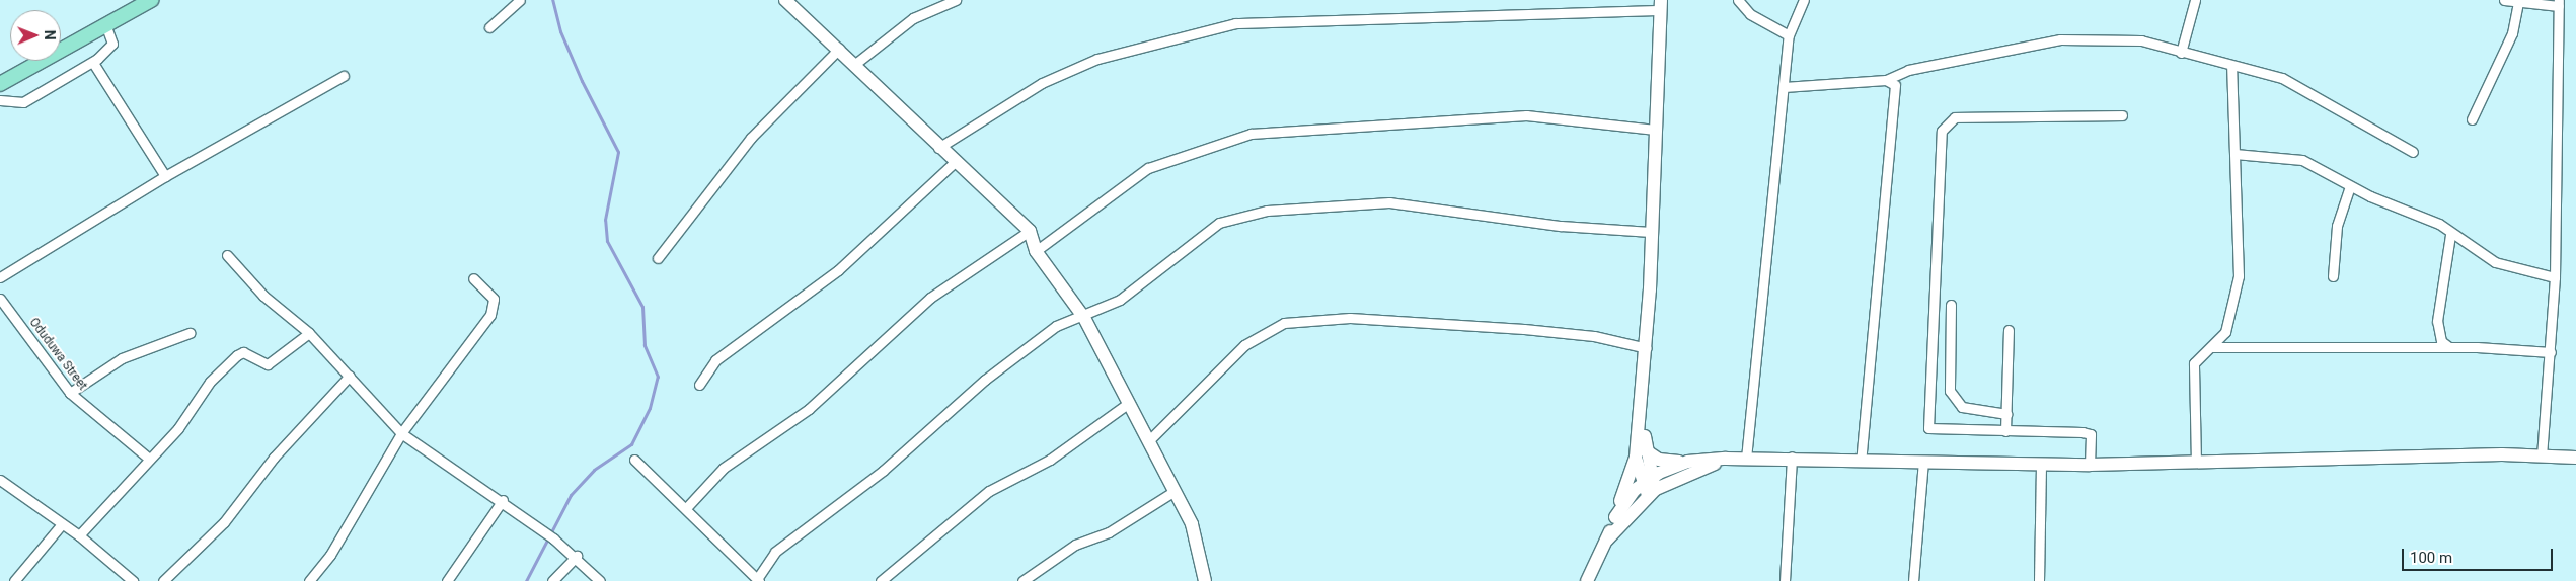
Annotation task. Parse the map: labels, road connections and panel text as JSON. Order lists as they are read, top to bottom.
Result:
{
  "streets": {
    "street": ["Oduduwa Street"]
  },
  "scale_bar": "100 m",
  "north": "right"
}
